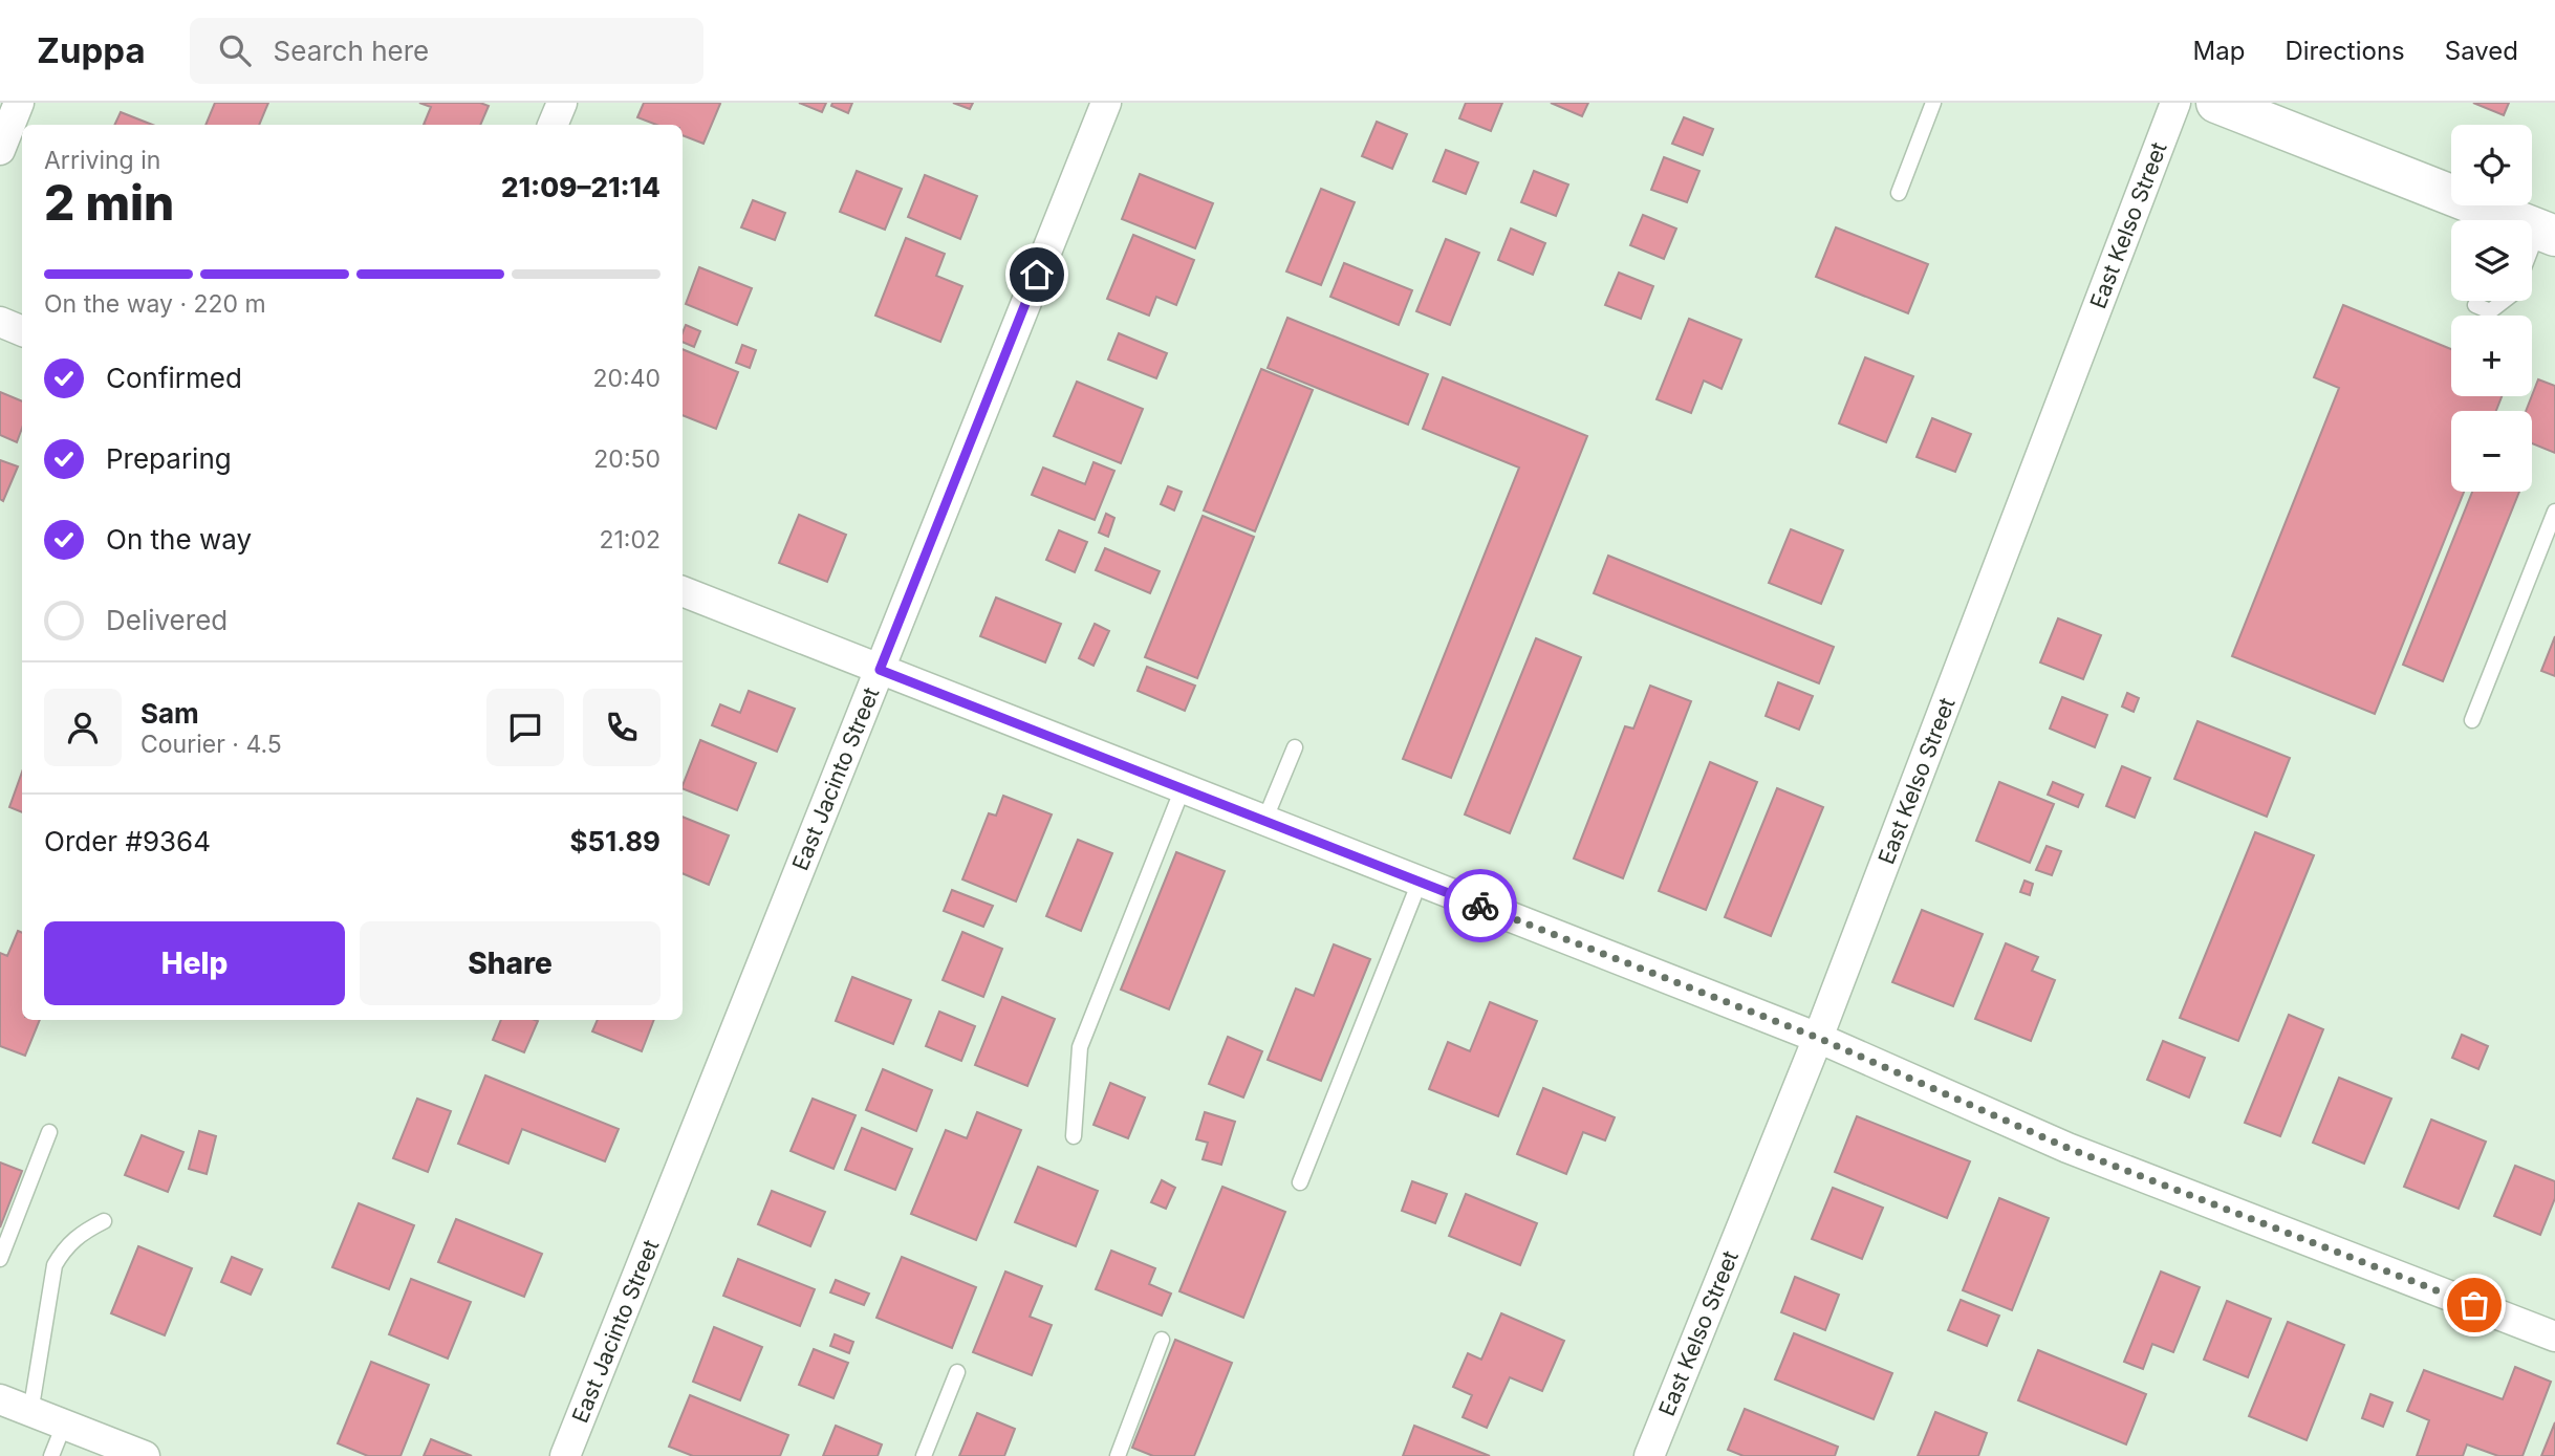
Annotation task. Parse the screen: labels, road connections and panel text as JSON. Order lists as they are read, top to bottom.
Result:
{
  "streets": {
    "street": ["East Kelso Street", "East Jacinto Street"]
  },
  "page": {
    "header": "Zuppa",
    "search": "Search here",
    "nav": ["Map", "Directions", "Saved"],
    "map_buttons": ["+", "−"],
    "heading": ["2 min", "Arriving in", "21:09–21:14"],
    "panel": [
      "Sam",
      "Courier · 4.5",
      "Order #9364",
      "$51.89"
    ],
    "bar": "On the way · 220 m",
    "list": [
      ["Confirmed", "20:40"],
      ["Preparing", "20:50"],
      ["On the way", "21:02"],
      "Delivered"
    ],
    "buttons": ["Help", "Share"]
  }
}
